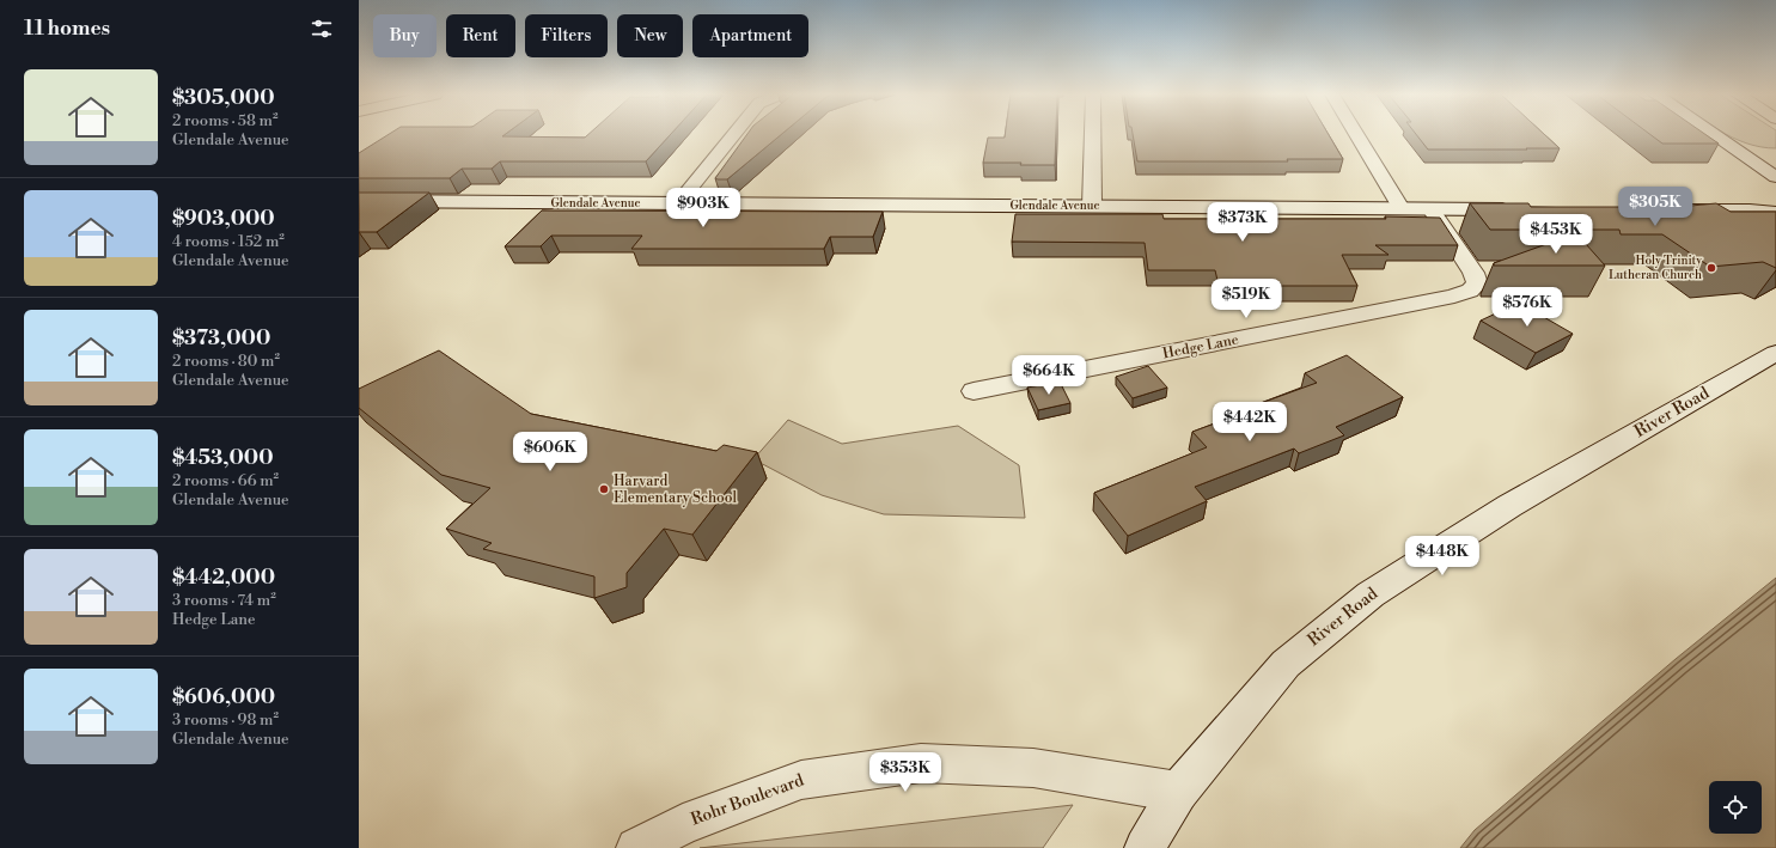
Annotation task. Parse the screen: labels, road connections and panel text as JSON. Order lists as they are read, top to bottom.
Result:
{
  "streets": {
    "street": [
      "Glendale Avenue",
      "Hedge Lane",
      "River Road",
      "Rohr Boulevard"
    ]
  },
  "crossings": [
    ["Glendale Avenue", "Hedge Lane"],
    ["River Road", "Rohr Boulevard"]
  ],
  "places": ["Holy Trinity Lutheran Church", "Harvard Elementary School"],
  "page": {
    "heading": "11 homes",
    "chip": [
      "Buy",
      "Rent",
      "Filters",
      "New",
      "Apartment"
    ],
    "list": [
      {
        "name": "$305,000",
        "note": "2 rooms · 58 m² · Glendale Avenue"
      },
      {
        "name": "$903,000",
        "note": "4 rooms · 152 m² · Glendale Avenue"
      },
      {
        "name": "$373,000",
        "note": "2 rooms · 80 m² · Glendale Avenue"
      },
      {
        "name": "$453,000",
        "note": "2 rooms · 66 m² · Glendale Avenue"
      },
      {
        "name": "$442,000",
        "note": "3 rooms · 74 m² · Hedge Lane"
      },
      {
        "name": "$606,000",
        "note": "3 rooms · 98 m² · Glendale Avenue"
      }
    ],
    "price": [
      "$305K",
      "$903K",
      "$373K",
      "$453K",
      "$519K",
      "$576K",
      "$664K",
      "$442K",
      "$606K",
      "$448K",
      "$353K"
    ]
  }
}
